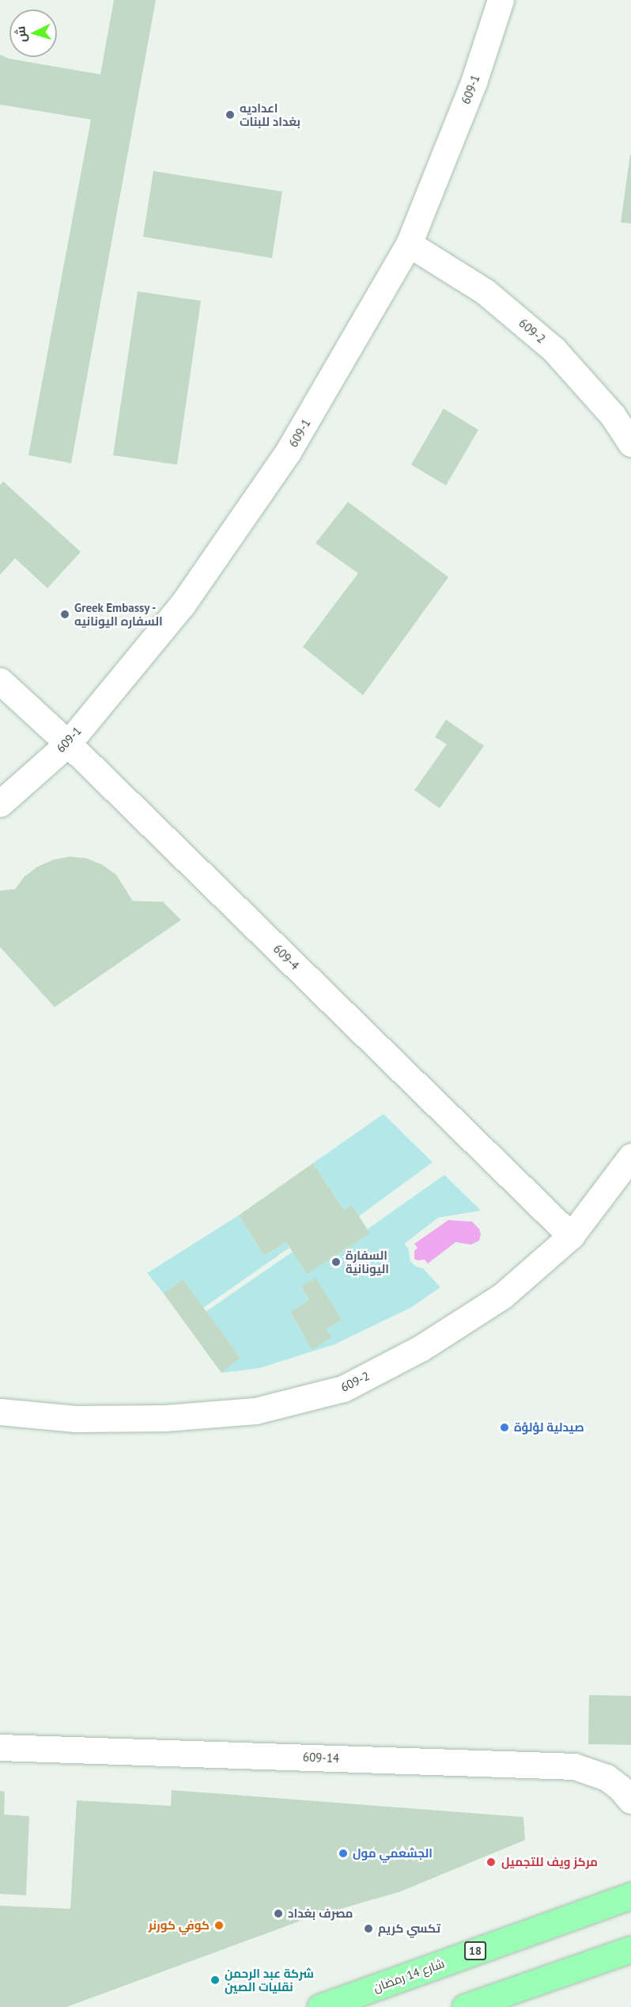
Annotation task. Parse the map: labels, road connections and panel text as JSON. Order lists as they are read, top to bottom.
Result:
{
  "streets": {
    "main road": ["18", "شارع 14 رمضان"],
    "street": [
      "609-1",
      "609-2",
      "609-4",
      "609-14"
    ]
  },
  "crossings": [
    ["609-1", "609-2"],
    ["609-1", "609-4"],
    ["609-2", "609-4"]
  ],
  "places": [
    "اعداديه بغداد للبنات",
    "Greek Embassy - السفاره اليونانيه",
    "السفارة اليونانية",
    "صيدلية لؤلؤة",
    "الجشعمي مول",
    "مركز ويف للتجميل",
    "مصرف بغداد",
    "كوفي كورنر",
    "تكسي كريم",
    "شركة عبد الرحمن نقليات الصين"
  ],
  "north": "left"
}
